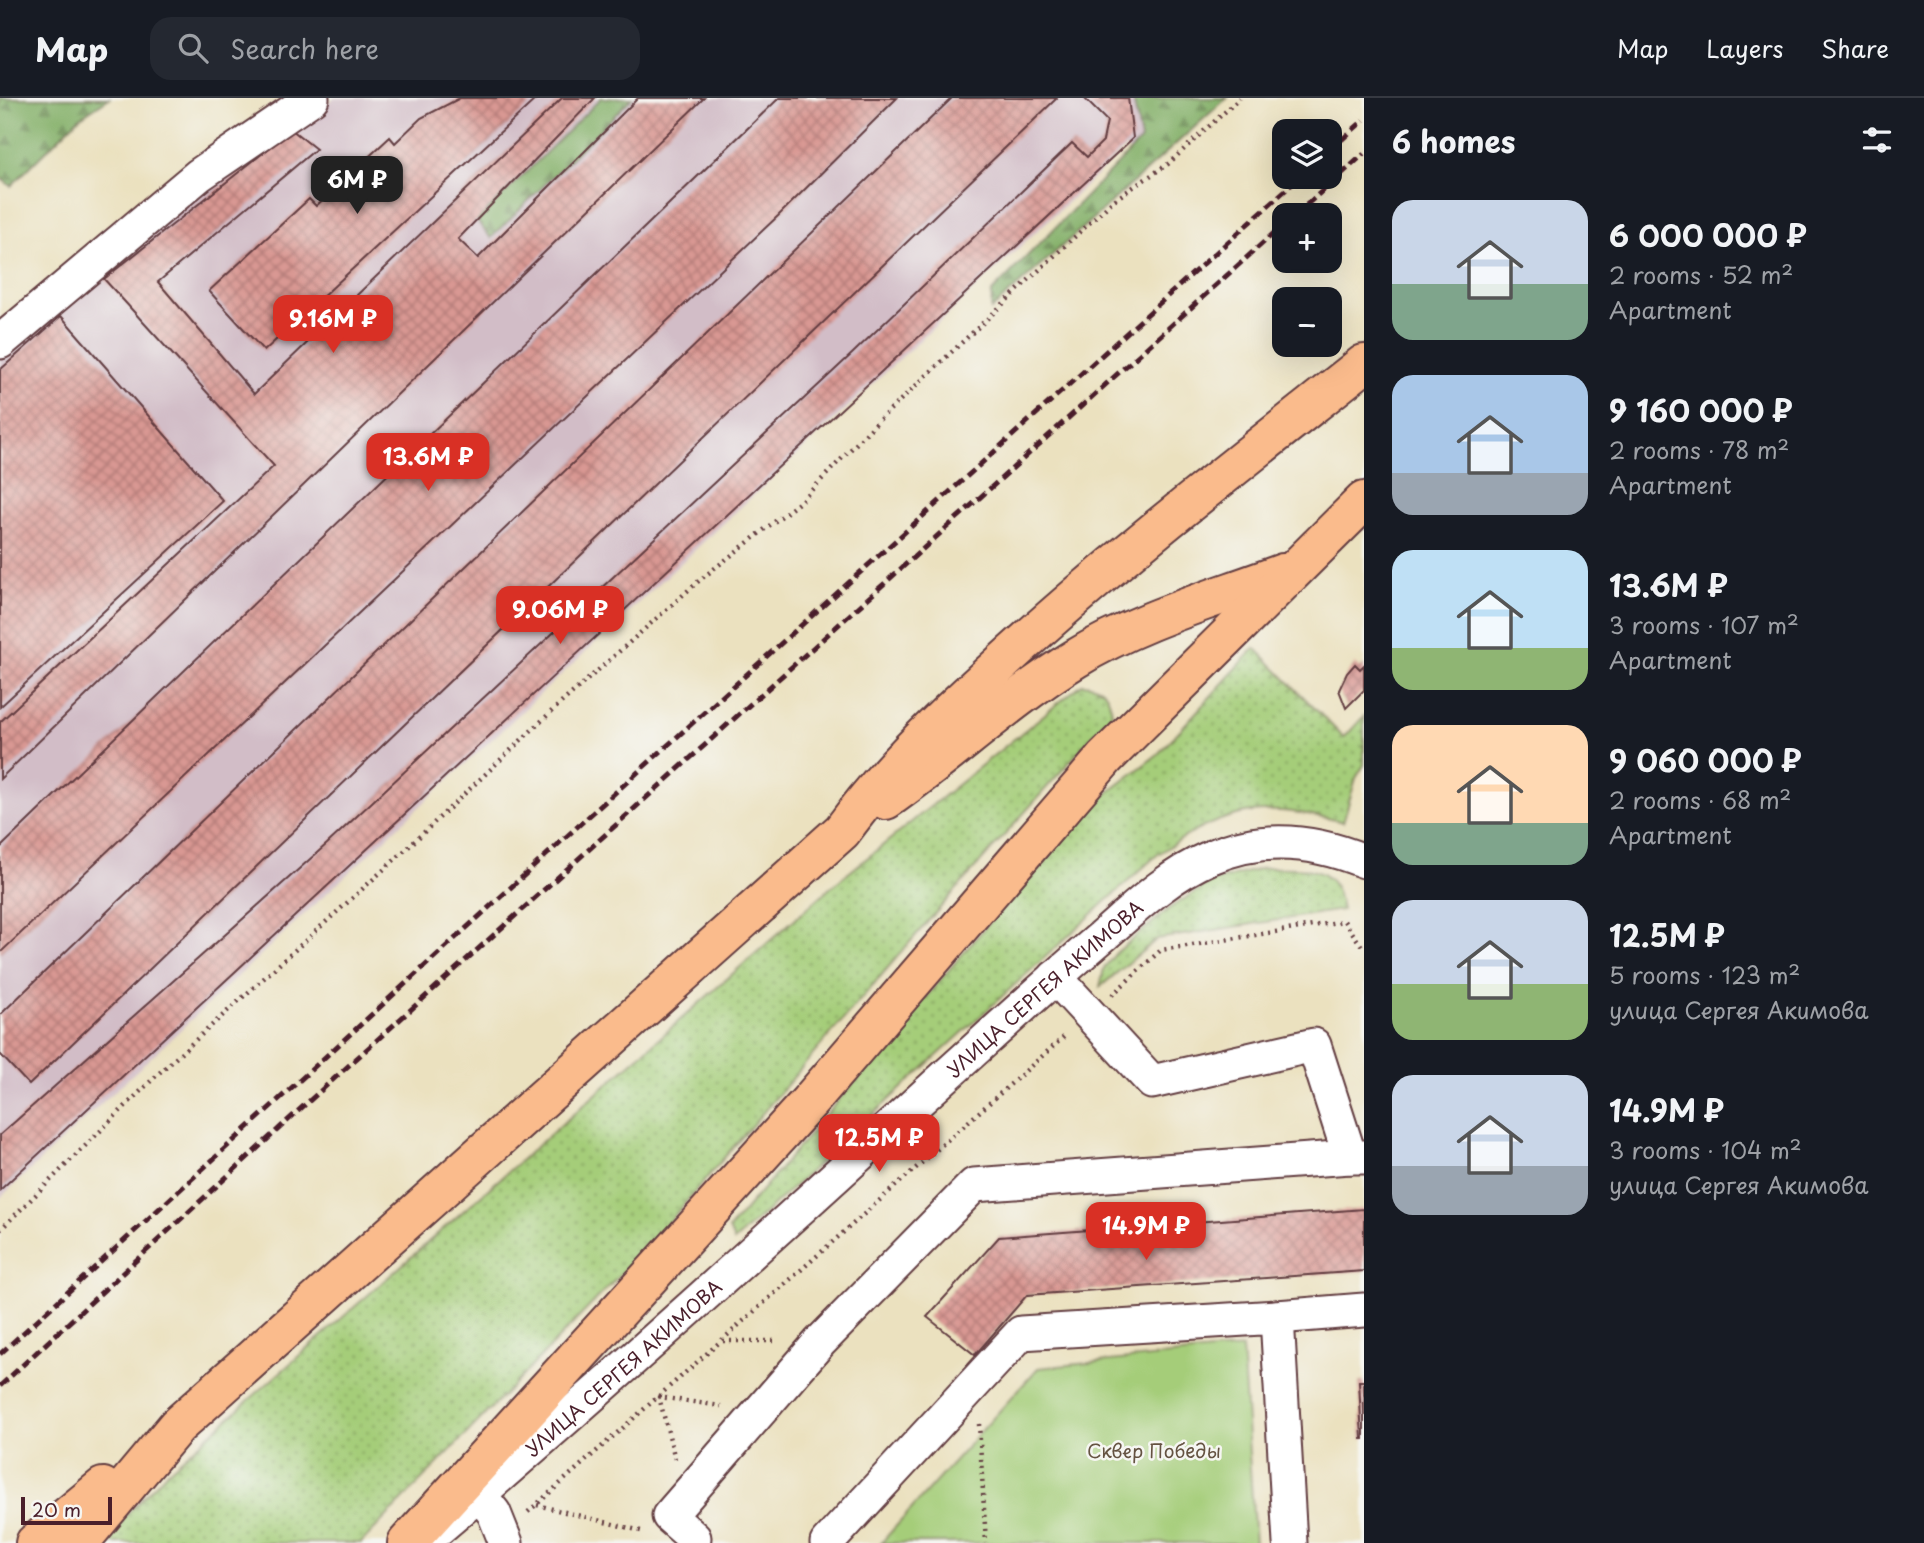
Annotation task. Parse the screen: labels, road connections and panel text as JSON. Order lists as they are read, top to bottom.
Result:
{
  "streets": {
    "street": ["УЛИЦА СЕРГЕЯ АКИМОВА"]
  },
  "parks": ["Сквер Победы"],
  "scale_bar": "20 m",
  "page": {
    "header": "Map",
    "search": "Search here",
    "nav": ["Map", "Layers", "Share"],
    "heading": "6 homes",
    "map_buttons": ["+", "−"],
    "price": [
      "6M ₽",
      "9.16M ₽",
      "13.6M ₽",
      "9.06M ₽",
      "12.5M ₽",
      "14.9M ₽"
    ],
    "list": [
      {
        "name": "6 000 000 ₽",
        "note": "2 rooms · 52 m² · Apartment"
      },
      {
        "name": "9 160 000 ₽",
        "note": "2 rooms · 78 m² · Apartment"
      },
      {
        "name": "13.6M ₽",
        "note": "3 rooms · 107 m² · Apartment"
      },
      {
        "name": "9 060 000 ₽",
        "note": "2 rooms · 68 m² · Apartment"
      },
      {
        "name": "12.5M ₽",
        "note": "5 rooms · 123 m² · улица Сергея Акимова"
      },
      {
        "name": "14.9M ₽",
        "note": "3 rooms · 104 m² · улица Сергея Акимова"
      }
    ],
    "scale": "20 m"
  }
}
